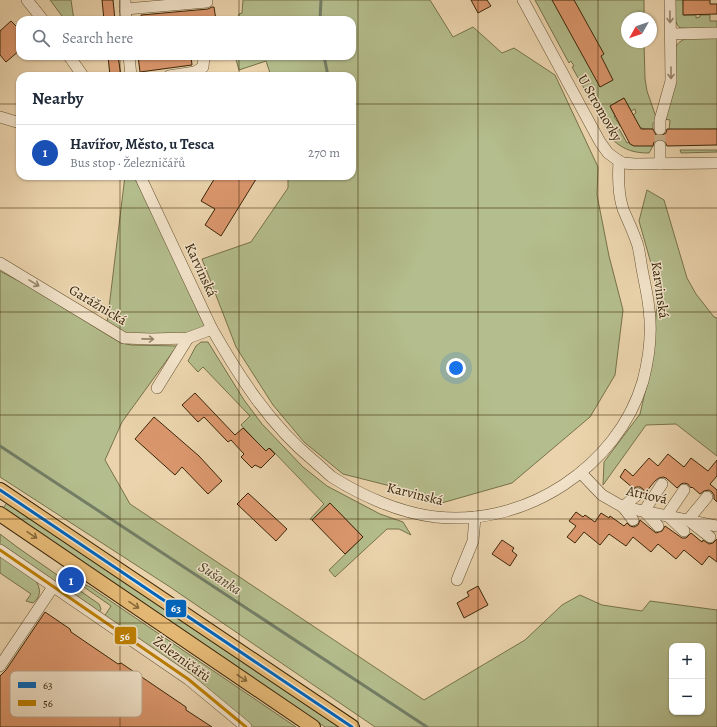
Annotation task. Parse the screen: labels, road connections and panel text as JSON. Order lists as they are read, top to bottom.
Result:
{
  "streets": {
    "street": [
      "U Stromovky",
      "Karvinská",
      "Garážnická",
      "Atriová",
      "Železničářů"
    ]
  },
  "crossings": [
    ["U Stromovky", "Karvinská"],
    ["Karvinská", "Garážnická"],
    ["Karvinská", "Atriová"]
  ],
  "one_way": ["Garážnická"],
  "water": ["Sušanka"],
  "lines": ["transit line 63", "transit line 56"],
  "legend": ["63", "56"],
  "north": "bottom left",
  "page": {
    "search": "Search here",
    "heading": "Nearby",
    "list": [
      {
        "mark": "1",
        "name": "Havířov, Město, u Tesca",
        "note": "Bus stop · Železničářů",
        "value": "270 m"
      }
    ],
    "pins": "1",
    "map_buttons": ["+", "−"]
  }
}
